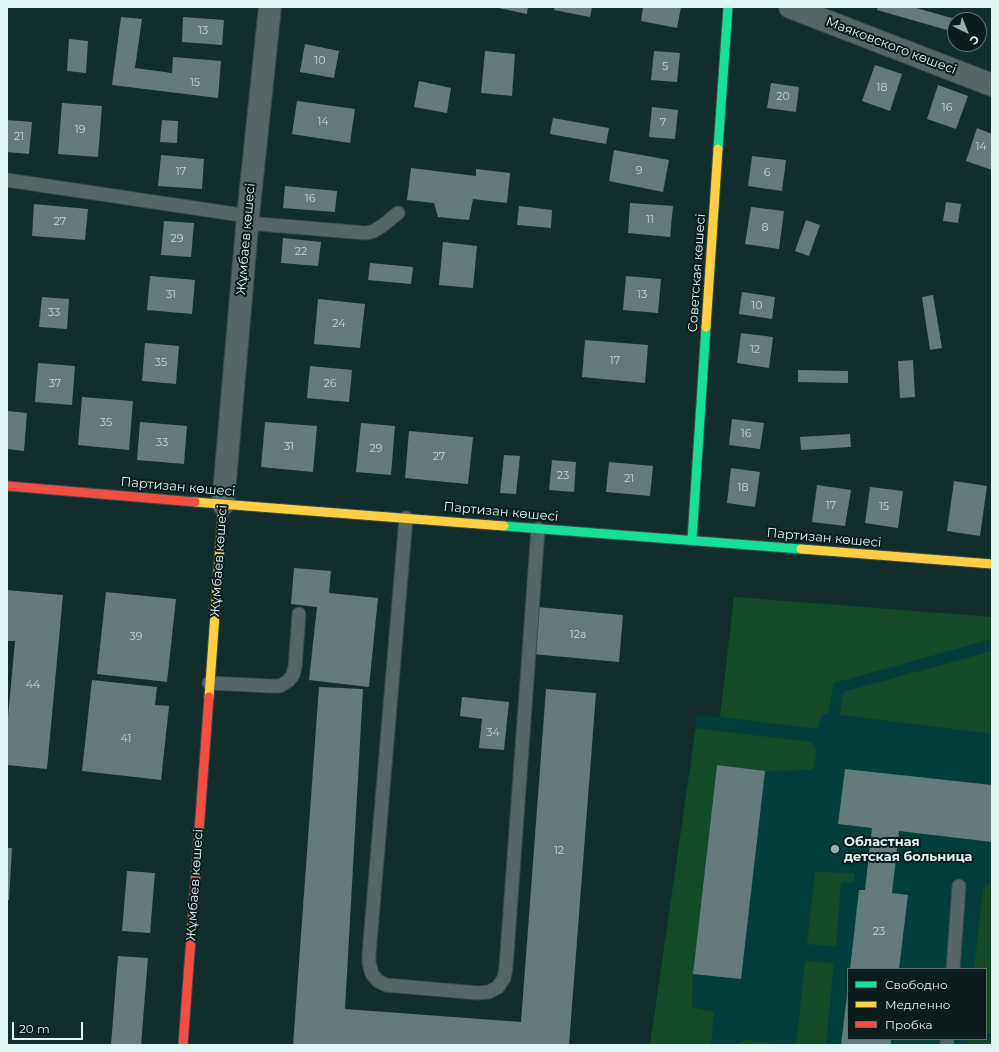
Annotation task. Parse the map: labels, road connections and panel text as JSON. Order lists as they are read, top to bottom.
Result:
{
  "streets": {
    "street": [
      "Маяковского көшесі",
      "Жұмбаев көшесі",
      "Советская көшесі",
      "Партизан көшесі"
    ]
  },
  "crossings": [
    ["Жұмбаев көшесі", "Партизан көшесі"],
    ["Советская көшесі", "Партизан көшесі"]
  ],
  "places": ["Областная детская больница"],
  "house_numbers": [
    "13",
    "10",
    "5",
    "15",
    "18",
    "20",
    "16",
    "14",
    "7",
    "19",
    "21",
    "14",
    "9",
    "17",
    "6",
    "16",
    "11",
    "27",
    "8",
    "29",
    "22",
    "31",
    "13",
    "10",
    "33",
    "24",
    "12",
    "17",
    "35",
    "37",
    "26",
    "35",
    "16",
    "33",
    "31",
    "29",
    "27",
    "23",
    "21",
    "18",
    "17",
    "15",
    "12а",
    "39",
    "44",
    "34",
    "41",
    "12",
    "23"
  ],
  "legend": ["Свободно", "Медленно", "Пробка"],
  "scale_bar": "20 m",
  "north": "bottom right"
}
